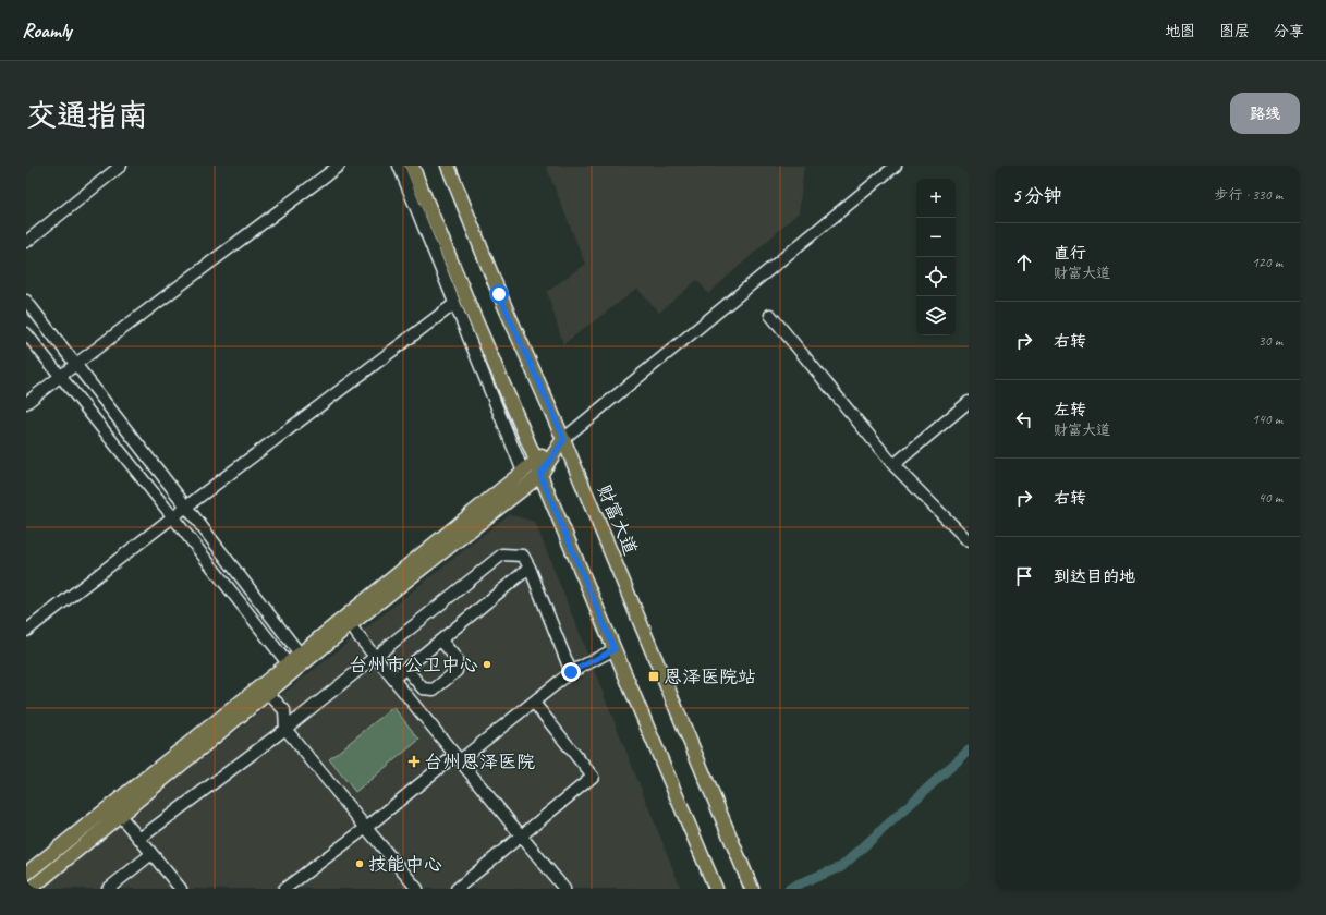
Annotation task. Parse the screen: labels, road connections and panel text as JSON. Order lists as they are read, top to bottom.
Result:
{
  "streets": {
    "main road": ["财富大道"]
  },
  "places": {
    "other": ["台州市公卫中心", "技能中心"],
    "transit": ["恩泽医院站"],
    "health": ["台州恩泽医院"]
  },
  "page": {
    "header": "Roamly",
    "nav": ["地图", "图层", "分享"],
    "buttons": "路线",
    "title": "交通指南",
    "heading": ["5 分钟", "步行 · 330 m"],
    "map_buttons": ["+", "−"],
    "list": [
      ["直行", "财富大道", "120 m"],
      ["右转", "30 m"],
      ["左转", "财富大道", "140 m"],
      ["右转", "40 m"],
      "到达目的地"
    ]
  }
}
